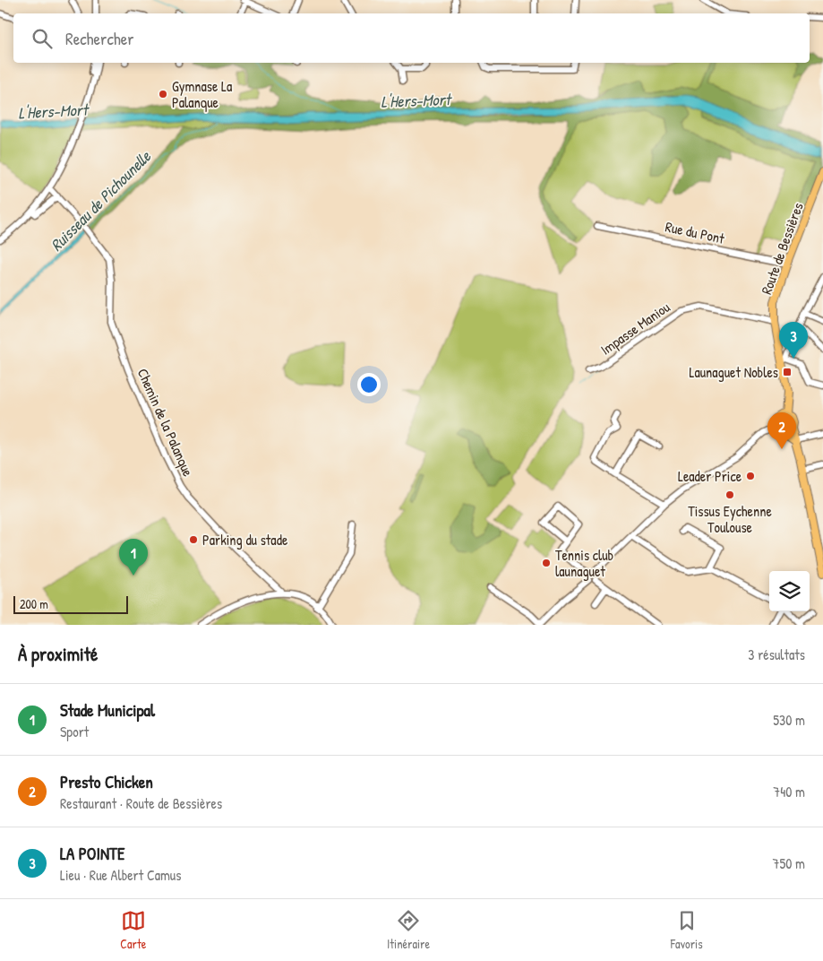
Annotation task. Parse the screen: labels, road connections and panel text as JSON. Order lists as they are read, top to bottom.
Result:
{
  "streets": {
    "main road": ["Route de Bessières"],
    "street": ["Rue du Pont", "Impasse Maniou", "Chemin de la Palanque"]
  },
  "crossings": [
    ["Rue du Pont", "Route de Bessières"],
    ["Route de Bessières", "Impasse Maniou"]
  ],
  "water": ["L'Hers-Mort", "Ruisseau de Pichounelle"],
  "places": {
    "other": [
      "Gymnase La Palanque",
      "Leader Price",
      "Tissus Eychenne Toulouse",
      "Parking du stade",
      "Tennis club launaguet"
    ],
    "transit": ["Launaguet Nobles"]
  },
  "scale_bar": "200 m",
  "page": {
    "search": "Rechercher",
    "pins": ["3", "2", "1"],
    "scale": "200 m",
    "heading": ["À proximité", "3 résultats"],
    "list": [
      {
        "mark": "1",
        "name": "Stade Municipal",
        "note": "Sport",
        "value": "530 m"
      },
      {
        "mark": "2",
        "name": "Presto Chicken",
        "note": "Restaurant · Route de Bessières",
        "value": "740 m"
      },
      {
        "mark": "3",
        "name": "LA POINTE",
        "note": "Lieu · Rue Albert Camus",
        "value": "750 m"
      }
    ],
    "nav": ["Carte", "Itinéraire", "Favoris"]
  }
}
